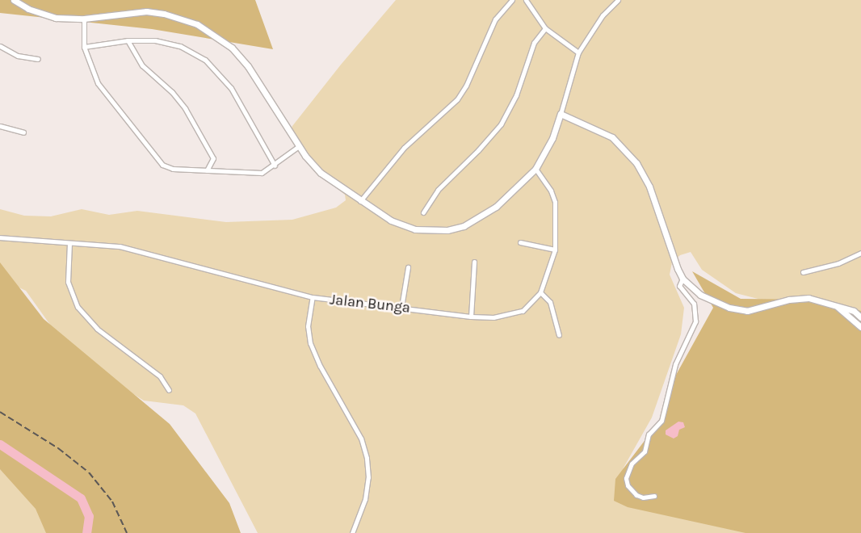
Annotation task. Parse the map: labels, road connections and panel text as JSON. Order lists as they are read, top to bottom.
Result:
{
  "streets": {
    "street": ["Jalan Bunga"]
  }
}
